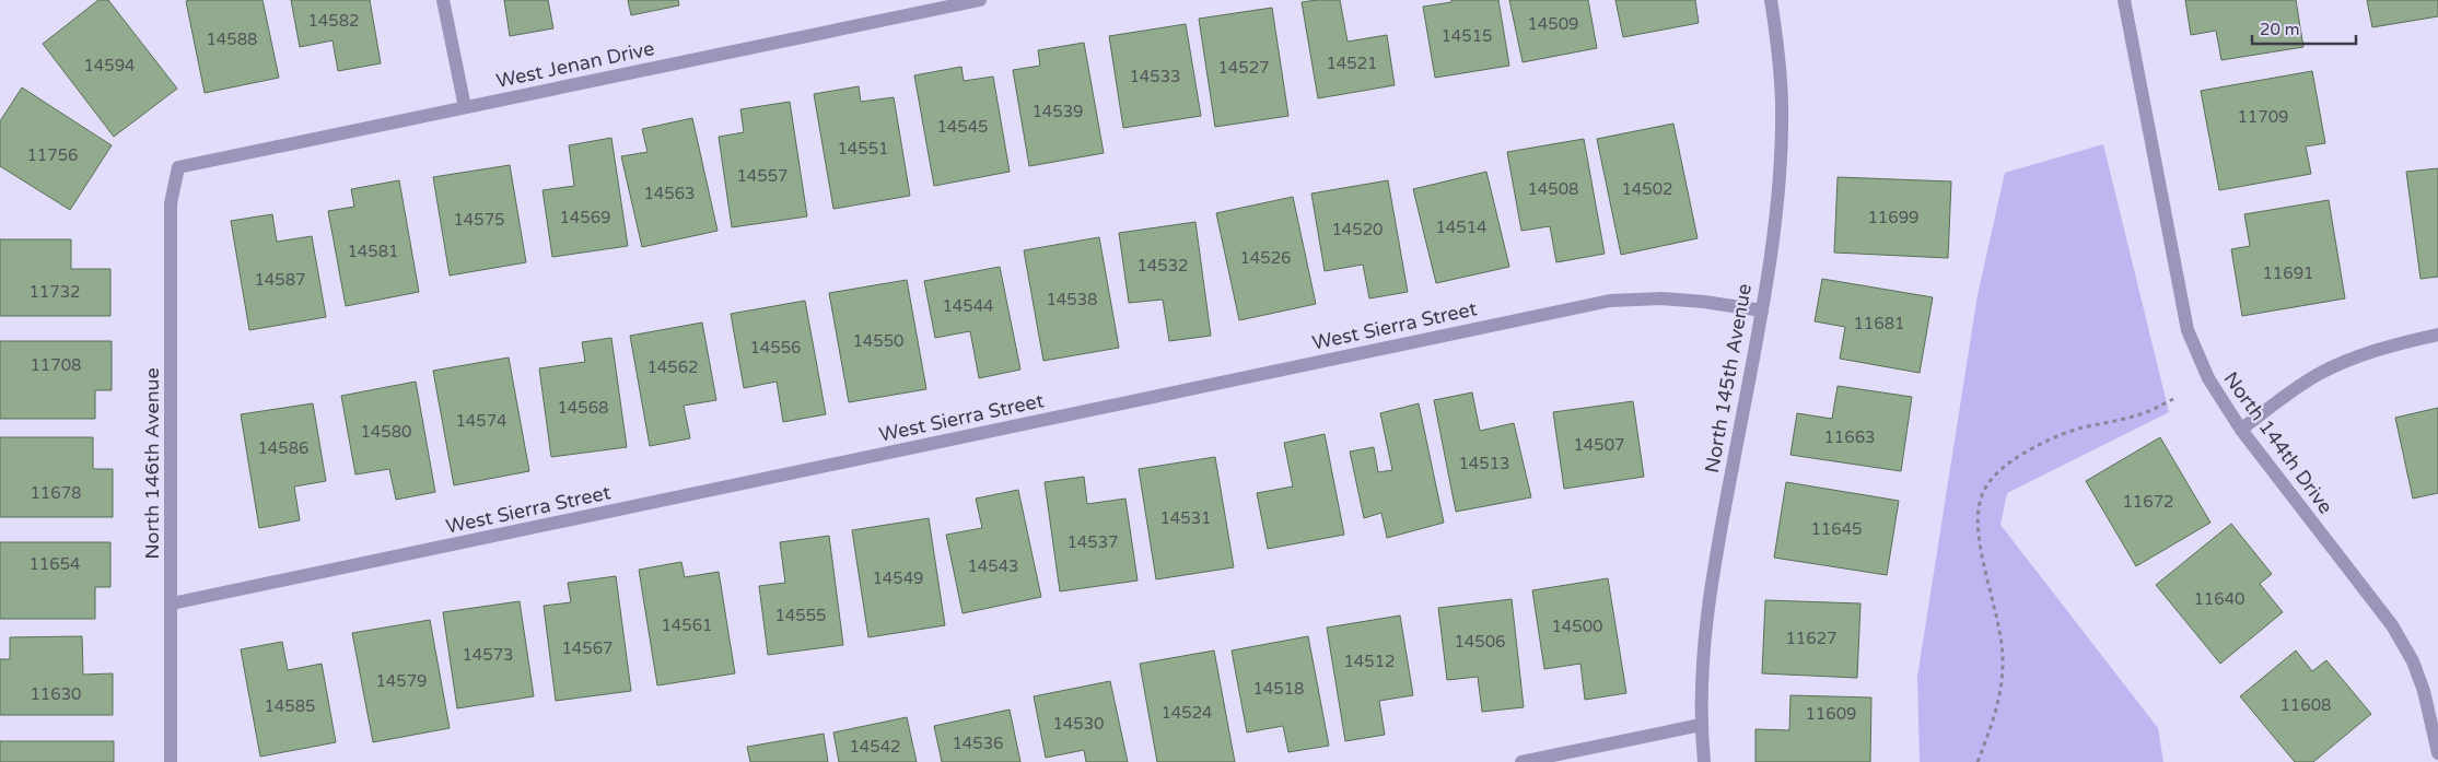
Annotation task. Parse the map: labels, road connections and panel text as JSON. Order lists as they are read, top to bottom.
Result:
{
  "streets": {
    "street": [
      "West Jenan Drive",
      "West Sierra Street",
      "North 145th Avenue",
      "North 144th Drive",
      "North 146th Avenue"
    ]
  },
  "crossings": [
    ["West Jenan Drive", "North 146th Avenue"],
    ["West Sierra Street", "North 145th Avenue"],
    ["West Sierra Street", "North 146th Avenue"]
  ],
  "house_numbers": [
    "14582",
    "14509",
    "14515",
    "14588",
    "14521",
    "14594",
    "14527",
    "14533",
    "14539",
    "11709",
    "14545",
    "14551",
    "11756",
    "14557",
    "14508",
    "14502",
    "14563",
    "14569",
    "11699",
    "14575",
    "14514",
    "14520",
    "14581",
    "14526",
    "14532",
    "11691",
    "14587",
    "11732",
    "14538",
    "14544",
    "11681",
    "14550",
    "14556",
    "11708",
    "14562",
    "14568",
    "14574",
    "14580",
    "11663",
    "14507",
    "14586",
    "14513",
    "11678",
    "11672",
    "14531",
    "11645",
    "14537",
    "11654",
    "14543",
    "14549",
    "11640",
    "14555",
    "14561",
    "14500",
    "11627",
    "14506",
    "14567",
    "14573",
    "14512",
    "14579",
    "14518",
    "11630",
    "11608",
    "14585",
    "14524",
    "11609",
    "14530",
    "14536",
    "14542"
  ],
  "scale_bar": "20 m"
}
